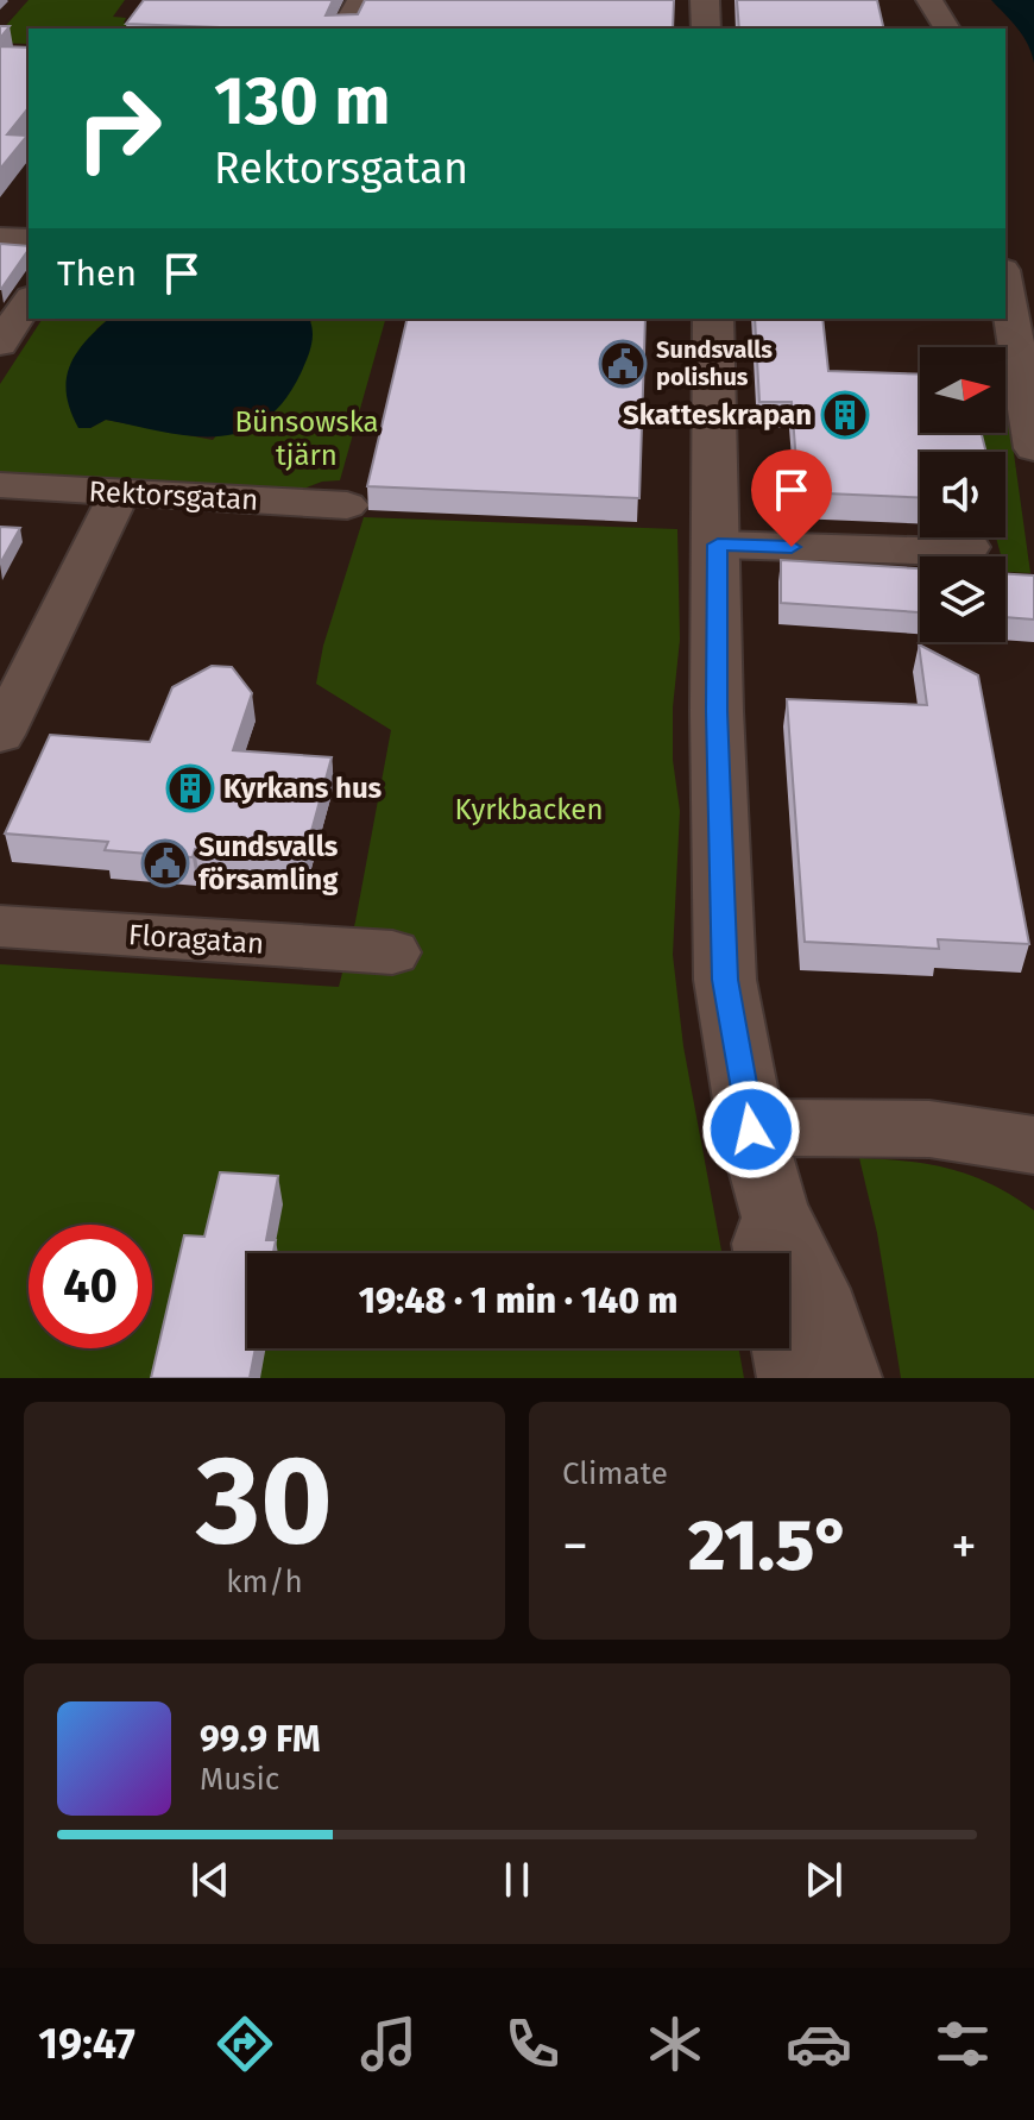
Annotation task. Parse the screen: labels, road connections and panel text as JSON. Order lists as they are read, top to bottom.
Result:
{
  "streets": {
    "street": ["Rektorsgatan", "Floragatan"]
  },
  "parks": ["Bünsowska tjärn", "Kyrkbacken"],
  "places": {
    "public building": ["Sundsvalls polishus", "Sundsvalls församling"],
    "building": ["Skatteskrapan", "Kyrkans hus"]
  },
  "north": "right",
  "page": {
    "turn": ["130 m", "Rektorsgatan"],
    "then": "Then",
    "limit": "40",
    "trip": "19:48 · 1 min · 140 m",
    "tile": [
      ["30", "km/h"],
      "Climate"
    ],
    "heat": ["−", "21.5°", "+"],
    "song": ["99.9 FM", "Music"],
    "tabs": "19:47"
  }
}
